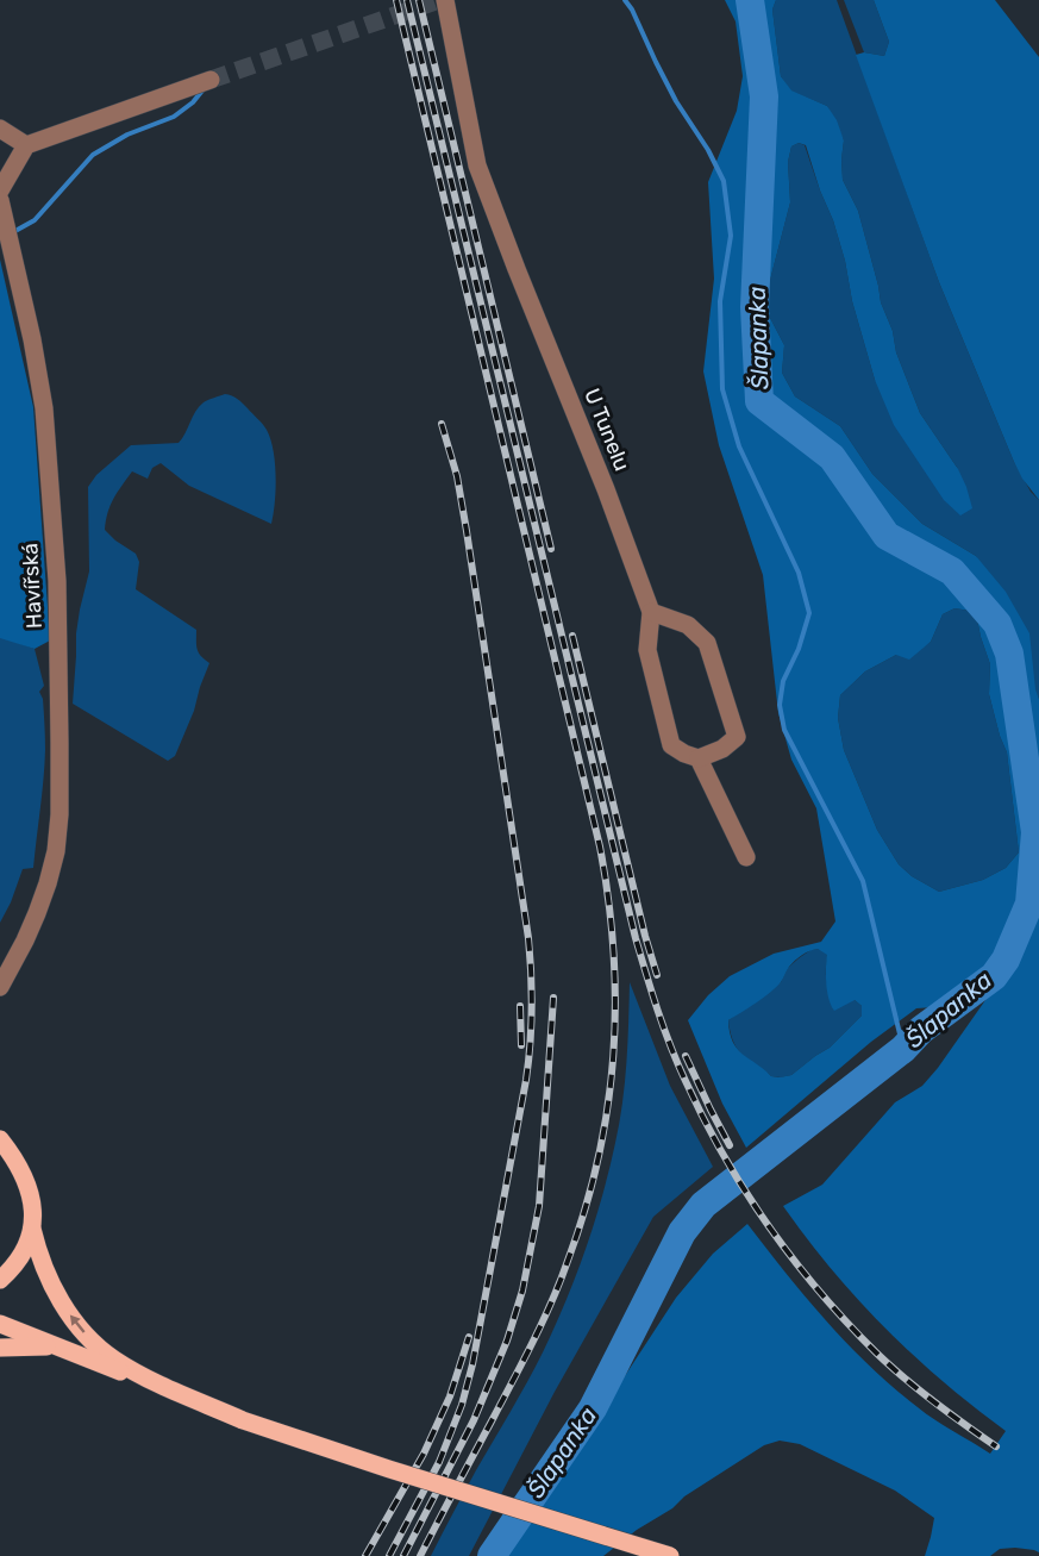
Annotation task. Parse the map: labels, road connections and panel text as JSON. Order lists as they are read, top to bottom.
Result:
{
  "streets": {
    "street": ["U Tunelu", "Havířská"]
  },
  "water": ["Šlapanka"]
}
